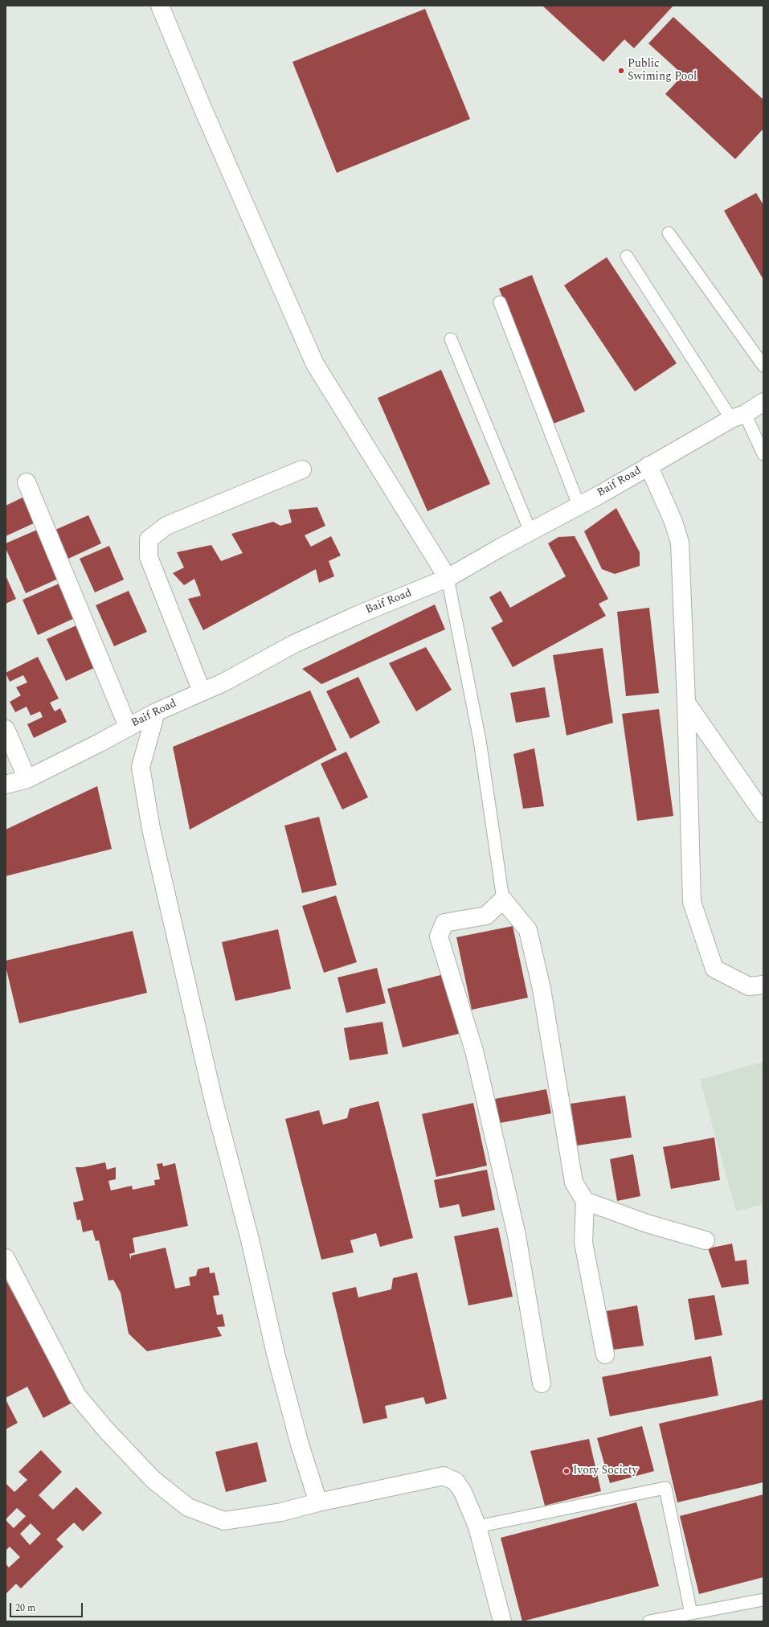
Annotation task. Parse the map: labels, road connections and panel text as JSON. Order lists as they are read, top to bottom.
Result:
{
  "streets": {
    "street": ["Baif Road"]
  },
  "places": ["Public Swiming Pool", "Ivory Society"],
  "scale_bar": "20 m"
}
